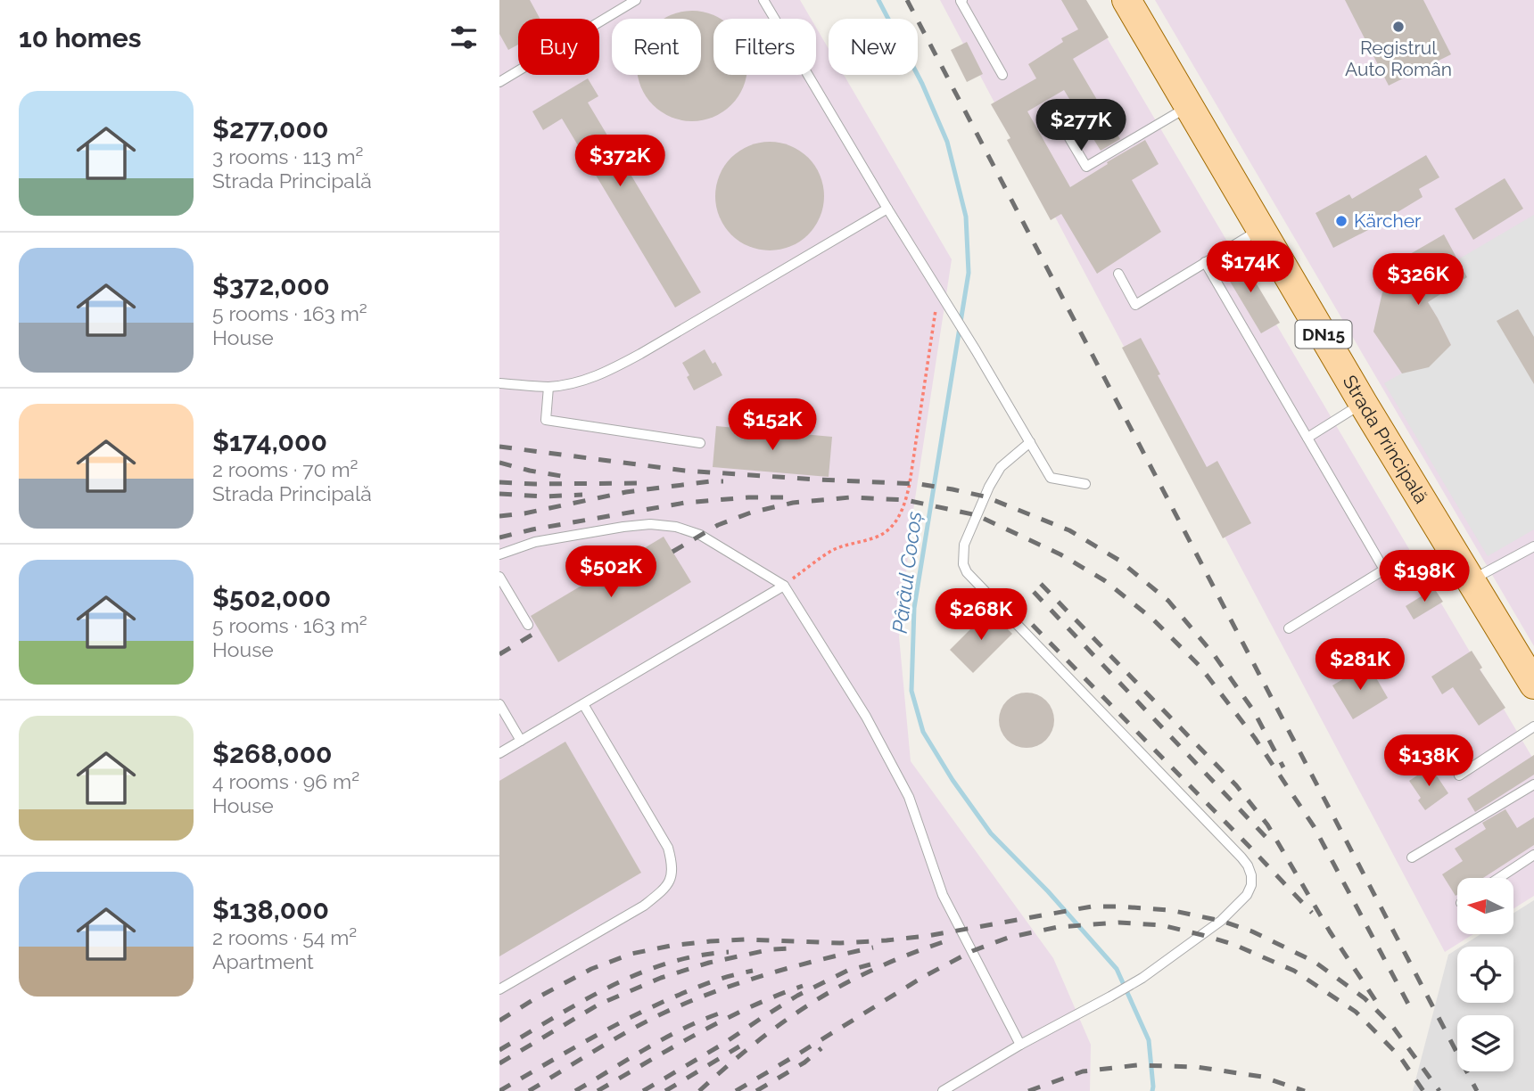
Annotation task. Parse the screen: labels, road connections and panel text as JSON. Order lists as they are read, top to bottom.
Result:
{
  "streets": {
    "main road": ["DN15", "Strada Principală"]
  },
  "water": ["Pârâul Cocoș"],
  "places": ["Registrul Auto Român", "Kärcher"],
  "north": "left",
  "page": {
    "heading": "10 homes",
    "chip": [
      "Buy",
      "Rent",
      "Filters",
      "New"
    ],
    "list": [
      {
        "name": "$277,000",
        "note": "3 rooms · 113 m² · Strada Principală"
      },
      {
        "name": "$372,000",
        "note": "5 rooms · 163 m² · House"
      },
      {
        "name": "$174,000",
        "note": "2 rooms · 70 m² · Strada Principală"
      },
      {
        "name": "$502,000",
        "note": "5 rooms · 163 m² · House"
      },
      {
        "name": "$268,000",
        "note": "4 rooms · 96 m² · House"
      },
      {
        "name": "$138,000",
        "note": "2 rooms · 54 m² · Apartment"
      }
    ],
    "price": [
      "$277K",
      "$372K",
      "$174K",
      "$326K",
      "$152K",
      "$502K",
      "$198K",
      "$268K",
      "$281K",
      "$138K"
    ]
  }
}
